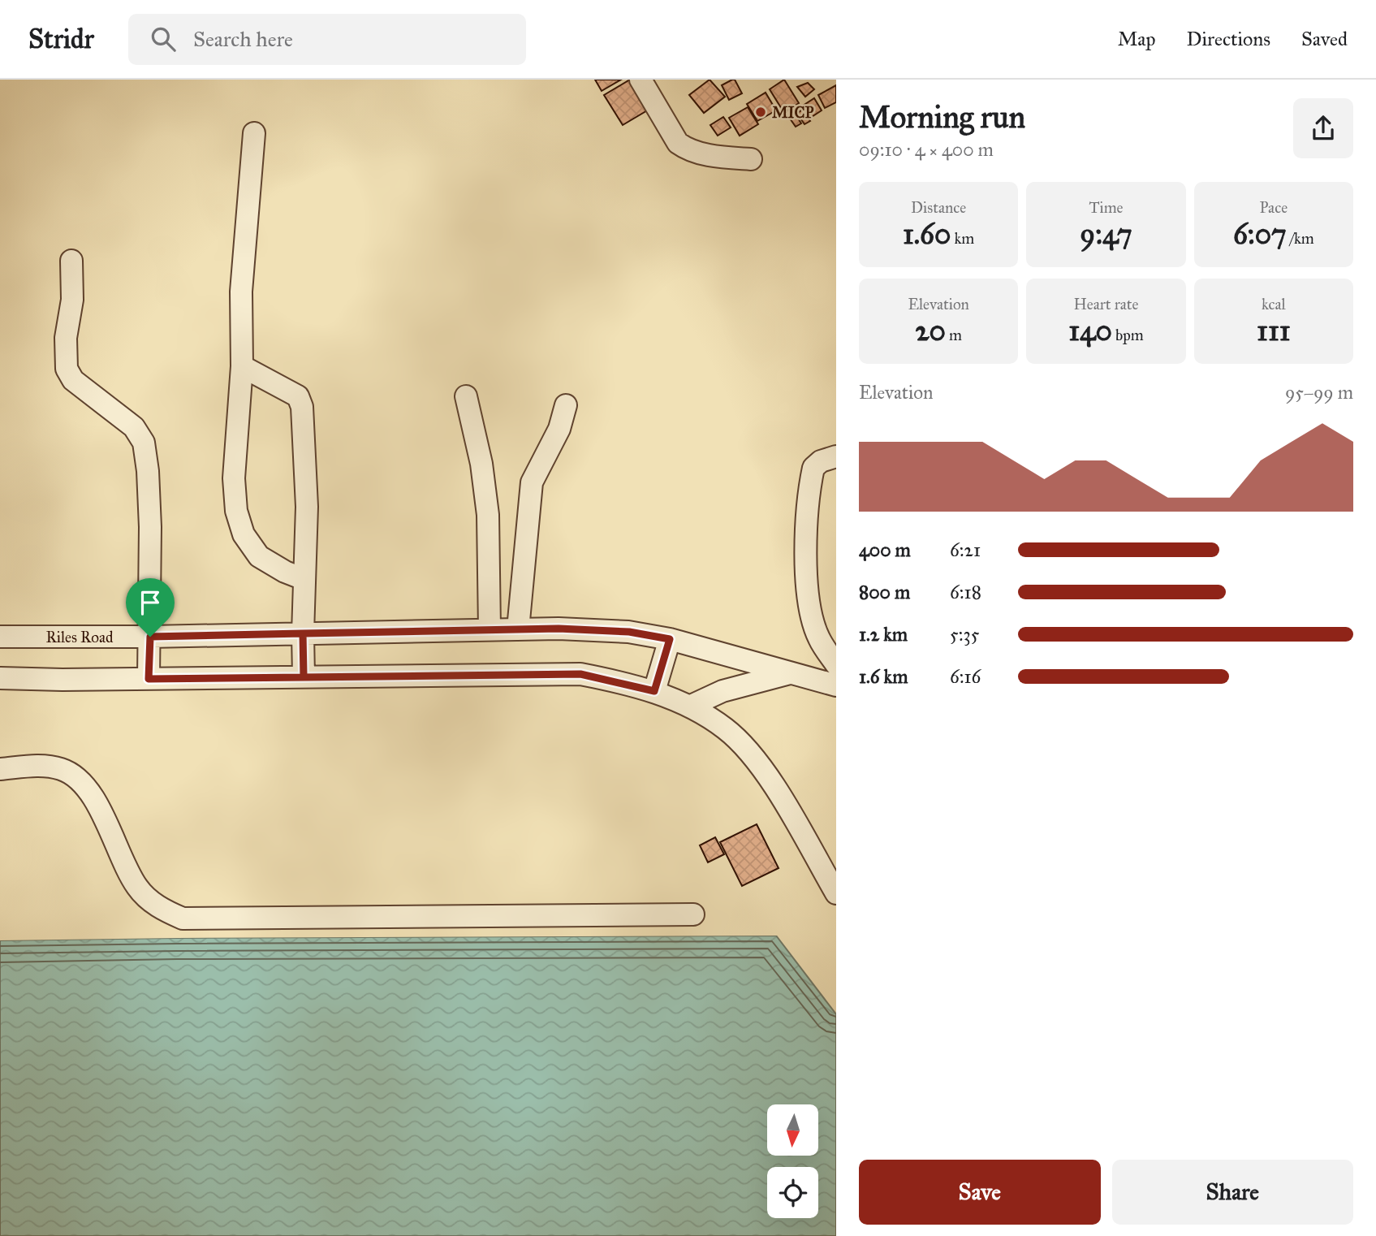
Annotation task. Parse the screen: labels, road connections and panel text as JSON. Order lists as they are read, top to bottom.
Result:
{
  "streets": {
    "street": ["Riles Road"]
  },
  "places": ["MICP"],
  "north": "bottom",
  "page": {
    "header": "Stridr",
    "search": "Search here",
    "nav": ["Map", "Directions", "Saved"],
    "heading": ["Morning run", "09:10 · 4 × 400 m"],
    "stats": [
      ["Distance", "1.60 km"],
      ["Time", "9:47"],
      ["Pace", "6:07 /km"],
      ["Elevation", "20 m"],
      ["Heart rate", "140 bpm"],
      ["kcal", "111"]
    ],
    "chart": ["Elevation", "95–99 m"],
    "list": [
      {
        "name": "400 m",
        "note": "6:21"
      },
      {
        "name": "800 m",
        "note": "6:18"
      },
      {
        "name": "1.2 km",
        "note": "5:35"
      },
      {
        "name": "1.6 km",
        "note": "6:16"
      }
    ],
    "buttons": ["Save", "Share"]
  }
}
